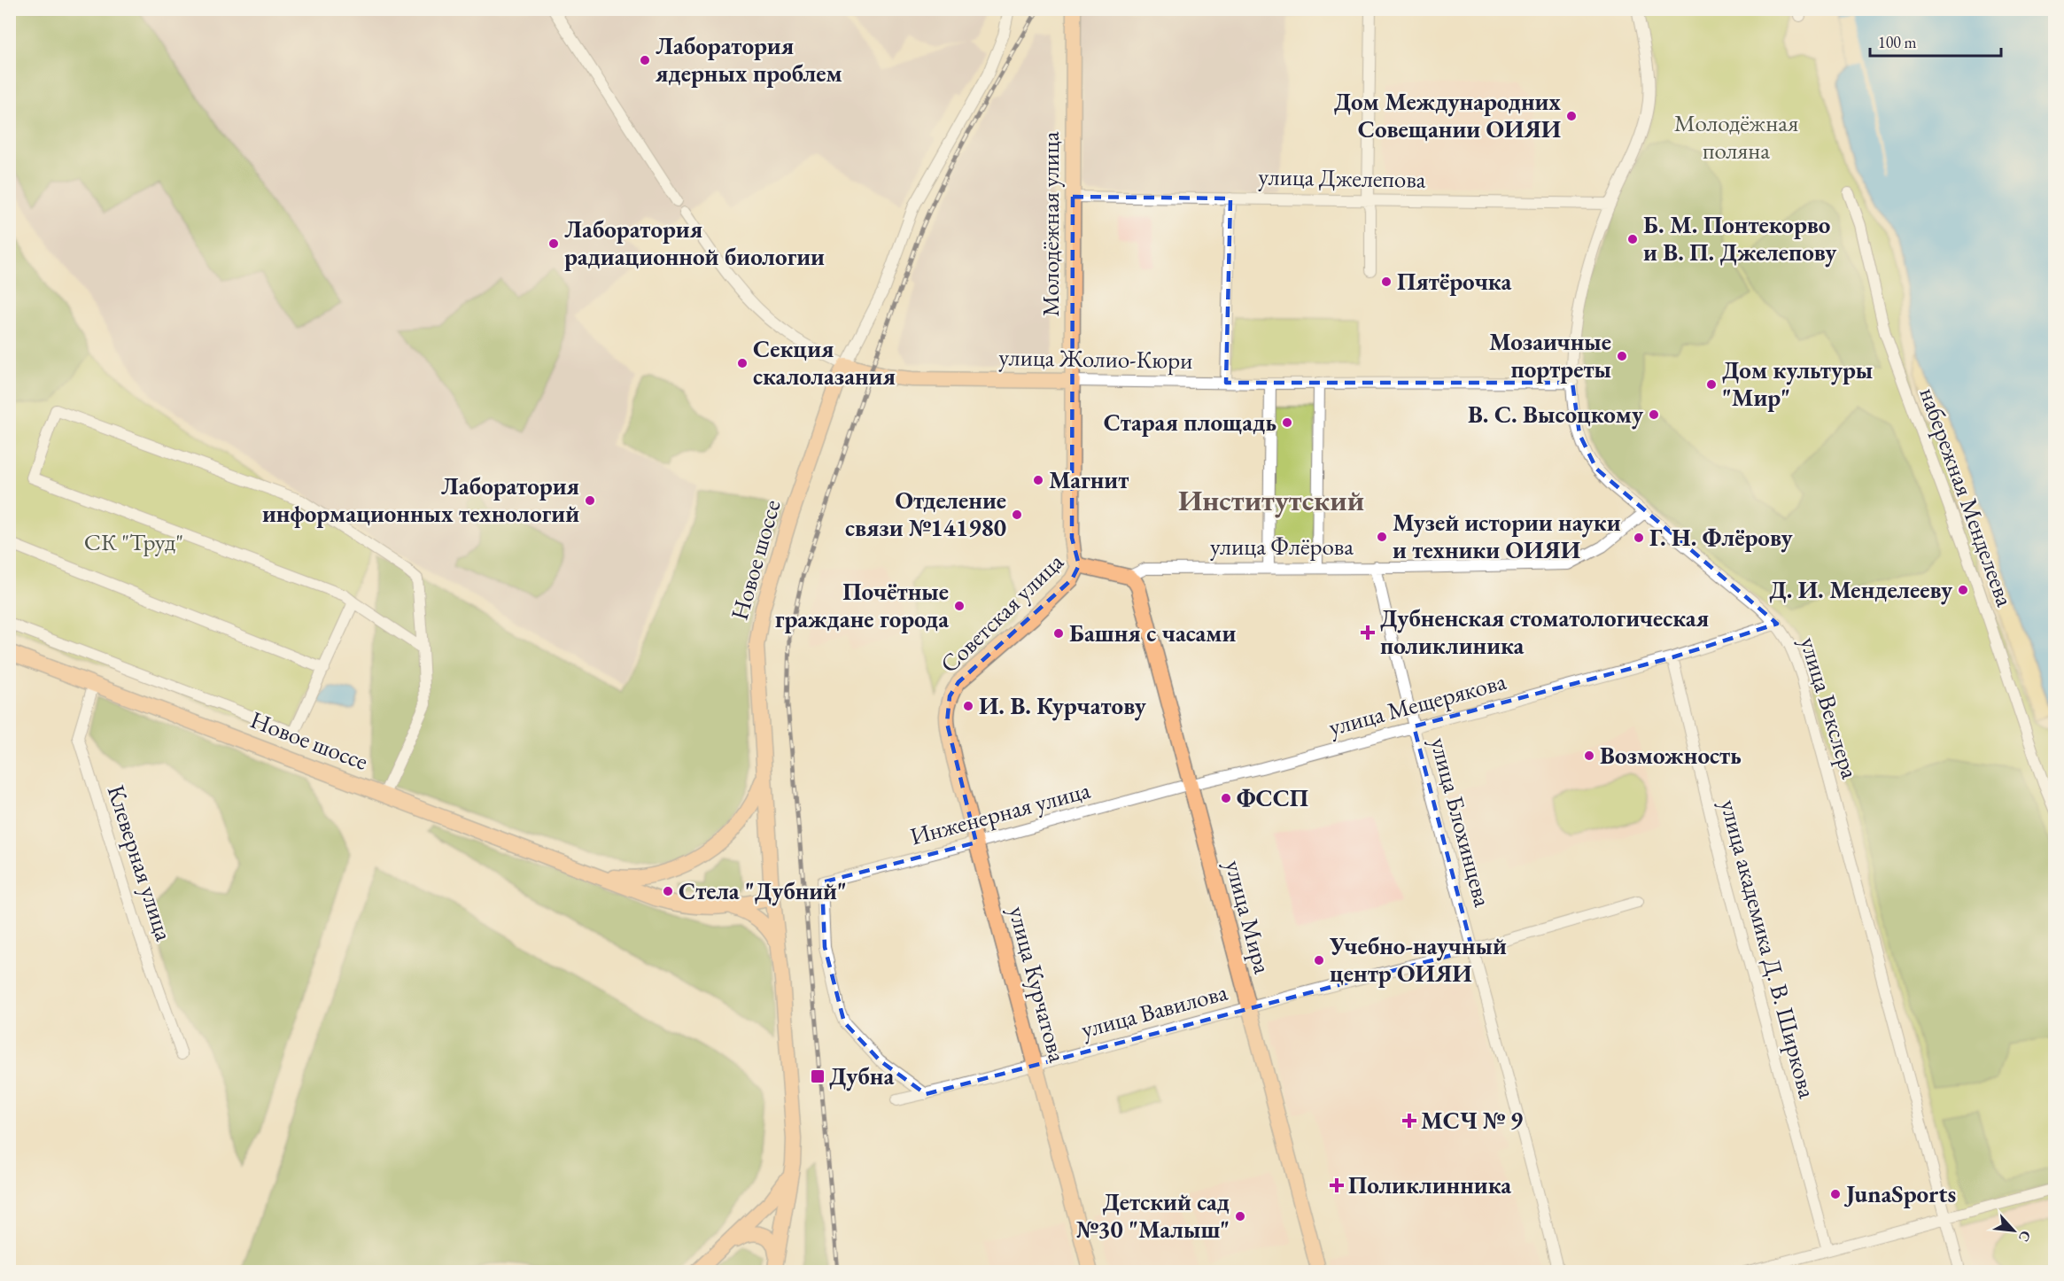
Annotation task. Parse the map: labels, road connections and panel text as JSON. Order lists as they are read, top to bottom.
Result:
{
  "streets": {
    "main road": [
      "Молодёжная улица",
      "улица Жолио-Кюри",
      "Новое шоссе",
      "Советская улица",
      "улица Мира",
      "улица Курчатова"
    ],
    "street": [
      "улица Джелепова",
      "набережная Менделеева",
      "улица Флёрова",
      "улица Мещерякова",
      "улица Векслера",
      "Инженерная улица",
      "улица Блохинцева",
      "Клеверная улица",
      "улица академика Д. В. Ширкова",
      "улица Вавилова"
    ]
  },
  "crossings": [
    ["улица Джелепова", "Молодёжная улица"],
    ["улица Джелепова", "улица Векслера"],
    ["Молодёжная улица", "улица Жолио-Кюри"],
    ["Молодёжная улица", "Советская улица"],
    ["улица Жолио-Кюри", "Новое шоссе"],
    ["улица Жолио-Кюри", "улица Векслера"],
    ["улица Флёрова", "Советская улица"],
    ["улица Флёрова", "улица Векслера"],
    ["улица Флёрова", "улица Блохинцева"],
    ["улица Флёрова", "улица Мира"],
    ["Новое шоссе", "Клеверная улица"],
    ["Советская улица", "улица Мира"],
    ["Советская улица", "улица Курчатова"],
    ["улица Мещерякова", "улица Векслера"],
    ["улица Мещерякова", "Инженерная улица"],
    ["улица Мещерякова", "улица Блохинцева"],
    ["улица Мещерякова", "улица Мира"],
    ["улица Мещерякова", "улица академика Д. В. Ширкова"],
    ["Инженерная улица", "улица Мира"],
    ["Инженерная улица", "улица Курчатова"],
    ["Инженерная улица", "улица Вавилова"],
    ["улица Блохинцева", "улица Вавилова"],
    ["улица Мира", "улица Вавилова"],
    ["улица Курчатова", "улица Вавилова"]
  ],
  "districts": ["Институтский"],
  "parks": ["Молодёжная поляна", "СК \"Труд\""],
  "places": {
    "other": [
      "Лаборатория ядерных проблем",
      "Дом Международних Совещании ОИЯИ",
      "Б. М. Понтекорво и В. П. Джелепову",
      "Лаборатория радиационной биологии",
      "Пятёрочка",
      "Мозаичные портреты",
      "Секция скалолазания",
      "Дом культуры \"Мир\"",
      "В. С. Высоцкому",
      "Старая площадь",
      "Магнит",
      "Лаборатория информационных технологий",
      "Отделение связи №141980",
      "Музей истории науки и техники ОИЯИ",
      "Г. Н. Флёрову",
      "Д. И. Менделееву",
      "Почётные граждане города",
      "Башня с часами",
      "И. В. Курчатову",
      "Возможность",
      "ФССП",
      "Стела \"Дубний\"",
      "Учебно-научный центр ОИЯИ",
      "JunaSports",
      "Детский сад №30 \"Малыш\""
    ],
    "health": ["Дубненская стоматологическая поликлиника", "МСЧ № 9", "Поликлинника"],
    "transit": ["Дубна"]
  },
  "scale_bar": "100 m",
  "north": "bottom right"
}
